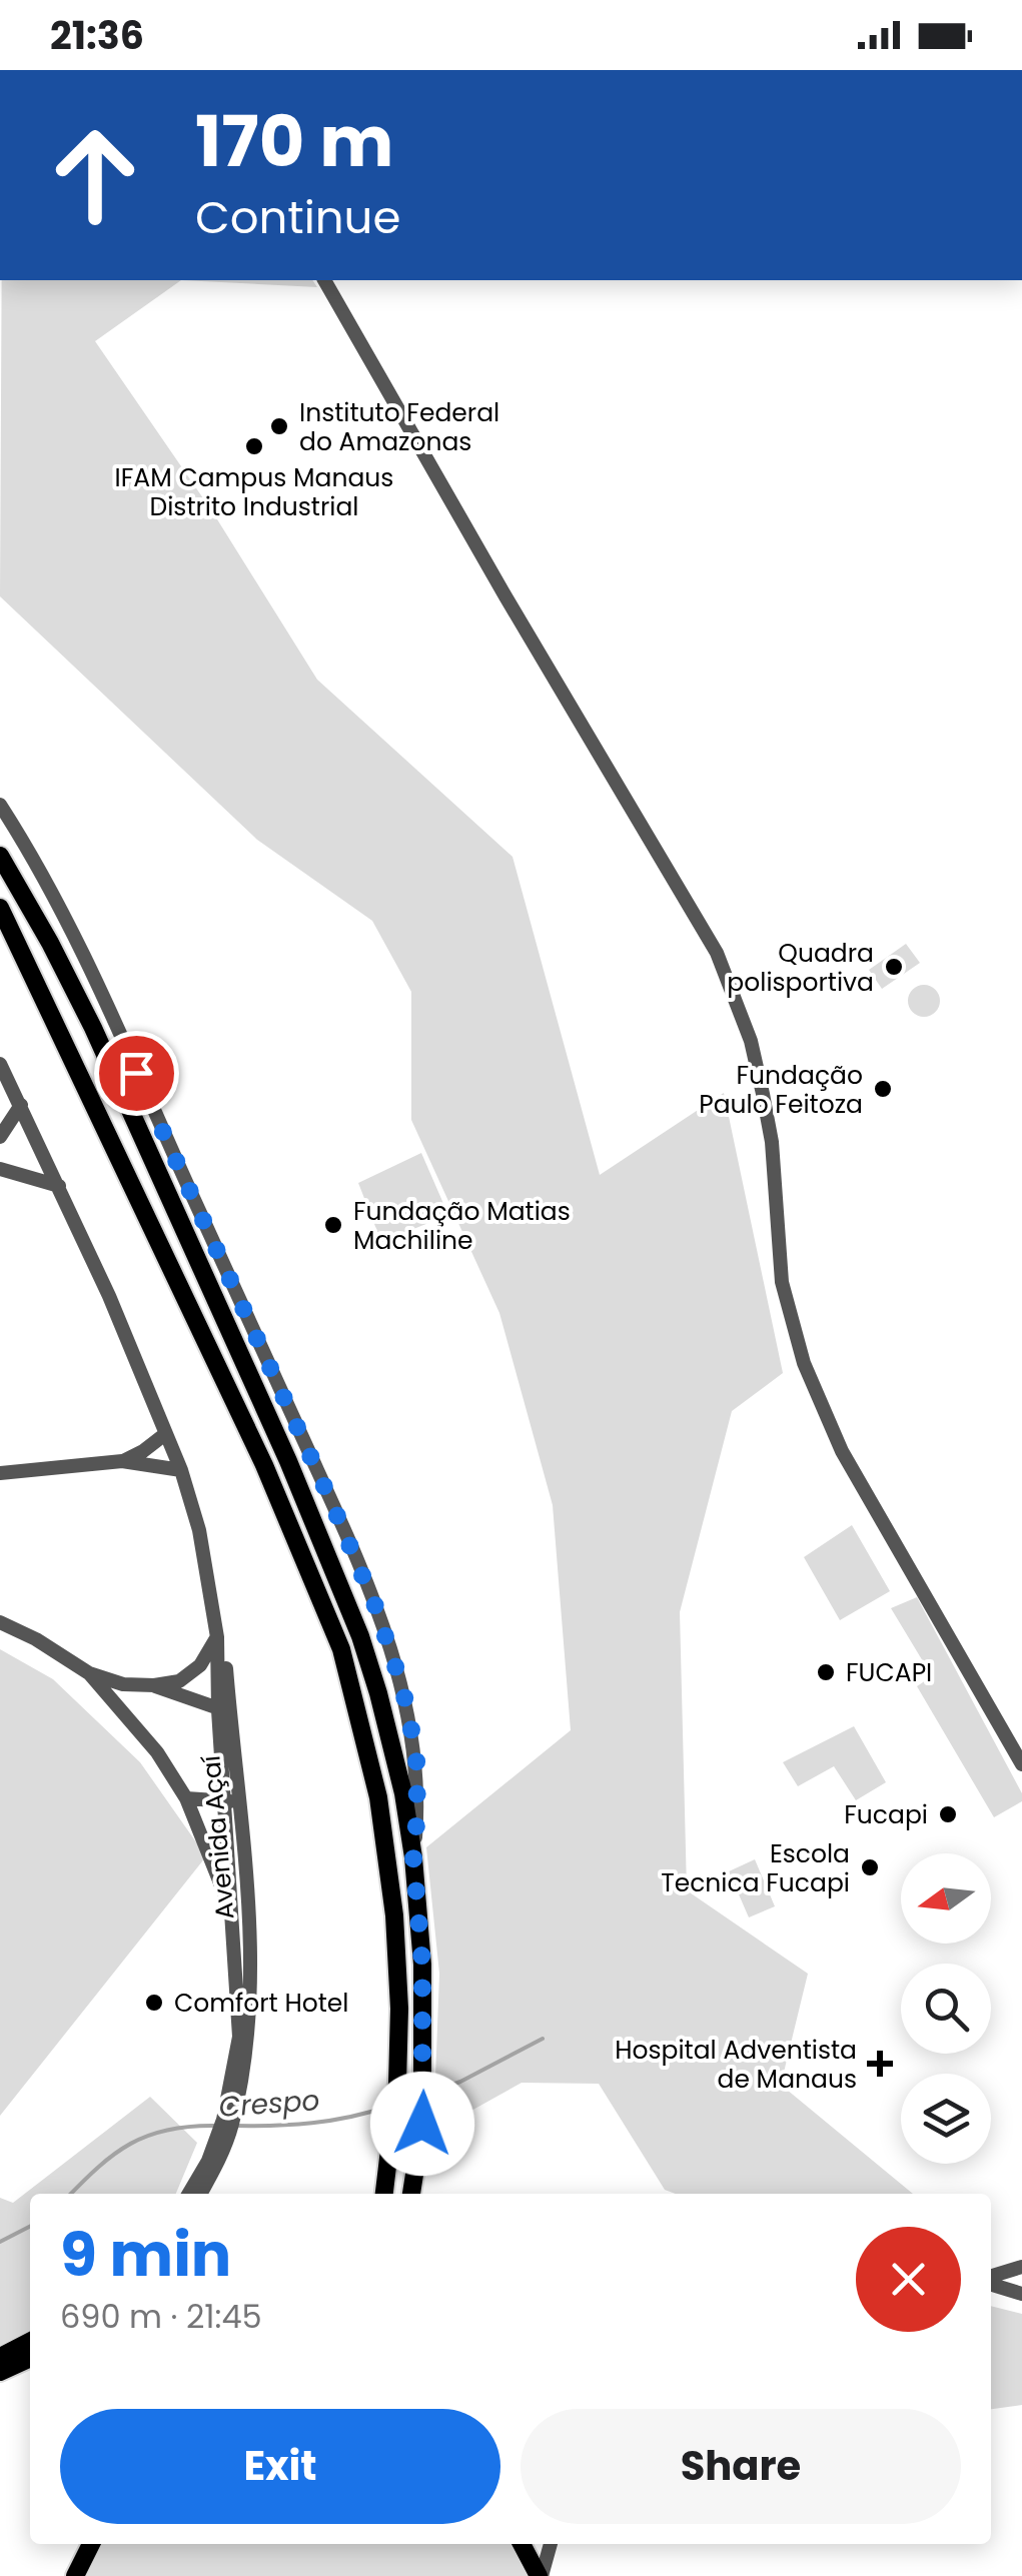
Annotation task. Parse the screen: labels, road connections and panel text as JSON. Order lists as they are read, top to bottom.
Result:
{
  "streets": {
    "street": ["Avenida Açaí"]
  },
  "water": ["Crespo"],
  "places": {
    "other": [
      "Instituto Federal do Amazonas",
      "IFAM Campus Manaus Distrito Industrial",
      "Quadra polisportiva",
      "Fundação Paulo Feitoza",
      "Fundação Matias Machiline",
      "FUCAPI",
      "Fucapi",
      "Escola Tecnica Fucapi",
      "Comfort Hotel"
    ],
    "health": ["Hospital Adventista de Manaus"]
  },
  "north": "left",
  "page": {
    "status": "21:36",
    "turn": ["170 m", "Continue"],
    "heading": ["9 min", "690 m · 21:45"],
    "buttons": ["Exit", "Share"]
  }
}
